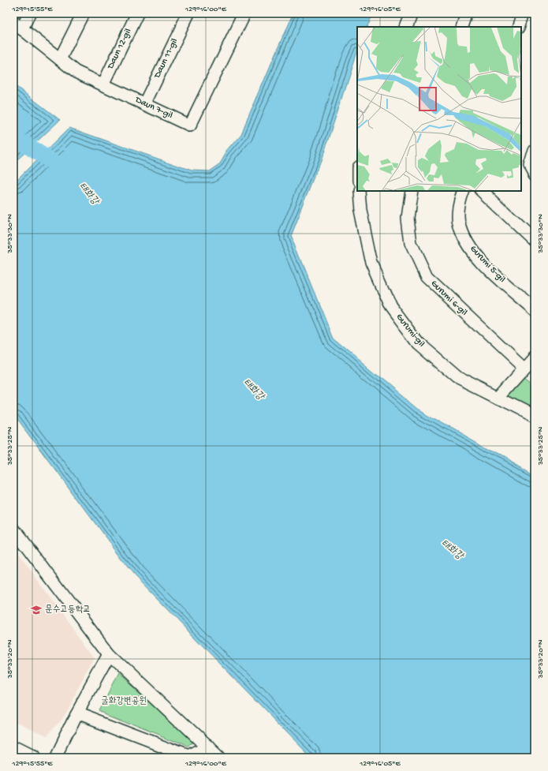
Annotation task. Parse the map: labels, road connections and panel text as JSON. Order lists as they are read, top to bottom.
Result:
{
  "streets": {
    "street": [
      "Daun 12-gil",
      "Daun 11-gil",
      "Daun 7-gil",
      "Gurumi 5-gil",
      "Gurumi 6-gil",
      "Gurumi-gil"
    ]
  },
  "crossings": [
    ["Daun 12-gil", "Daun 7-gil"],
    ["Daun 11-gil", "Daun 7-gil"]
  ],
  "water": ["태화강"],
  "parks": ["굴화강변공원"],
  "places": {
    "school or university": ["문수고등학교"]
  },
  "coordinates": [
    "129°15'55\"E",
    "129°16'00\"E",
    "129°16'05\"E",
    "35°33'30\"N",
    "35°33'25\"N",
    "35°33'20\"N"
  ]
}
